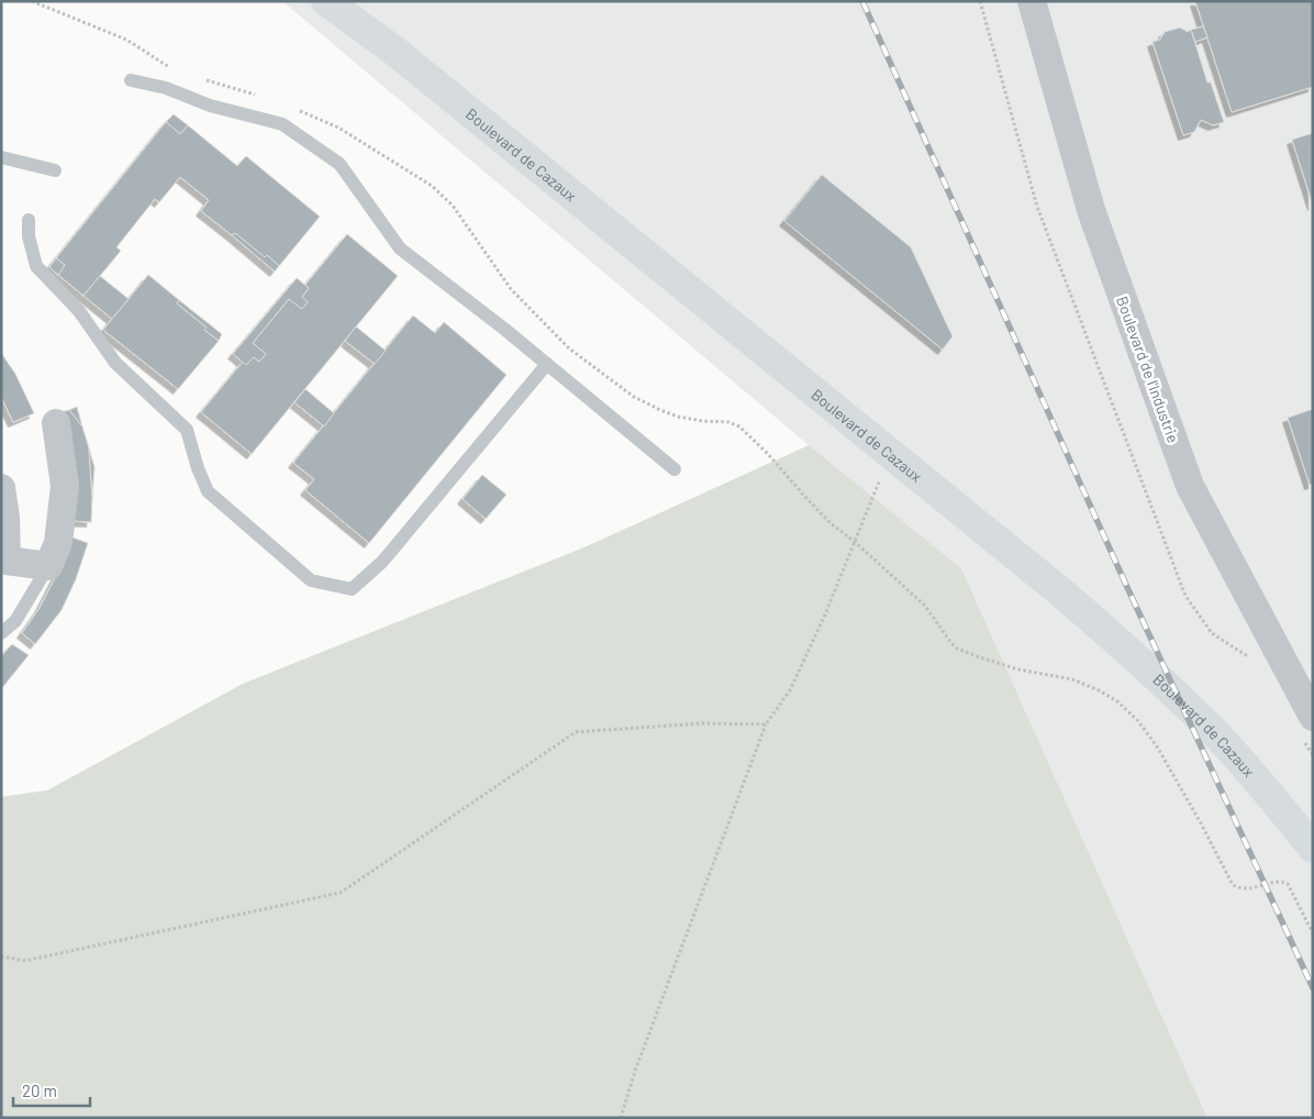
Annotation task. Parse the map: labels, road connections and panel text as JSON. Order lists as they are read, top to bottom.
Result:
{
  "streets": {
    "main road": ["Boulevard de Cazaux"],
    "street": ["Boulevard de l'Industrie"]
  },
  "scale_bar": "20 m"
}
